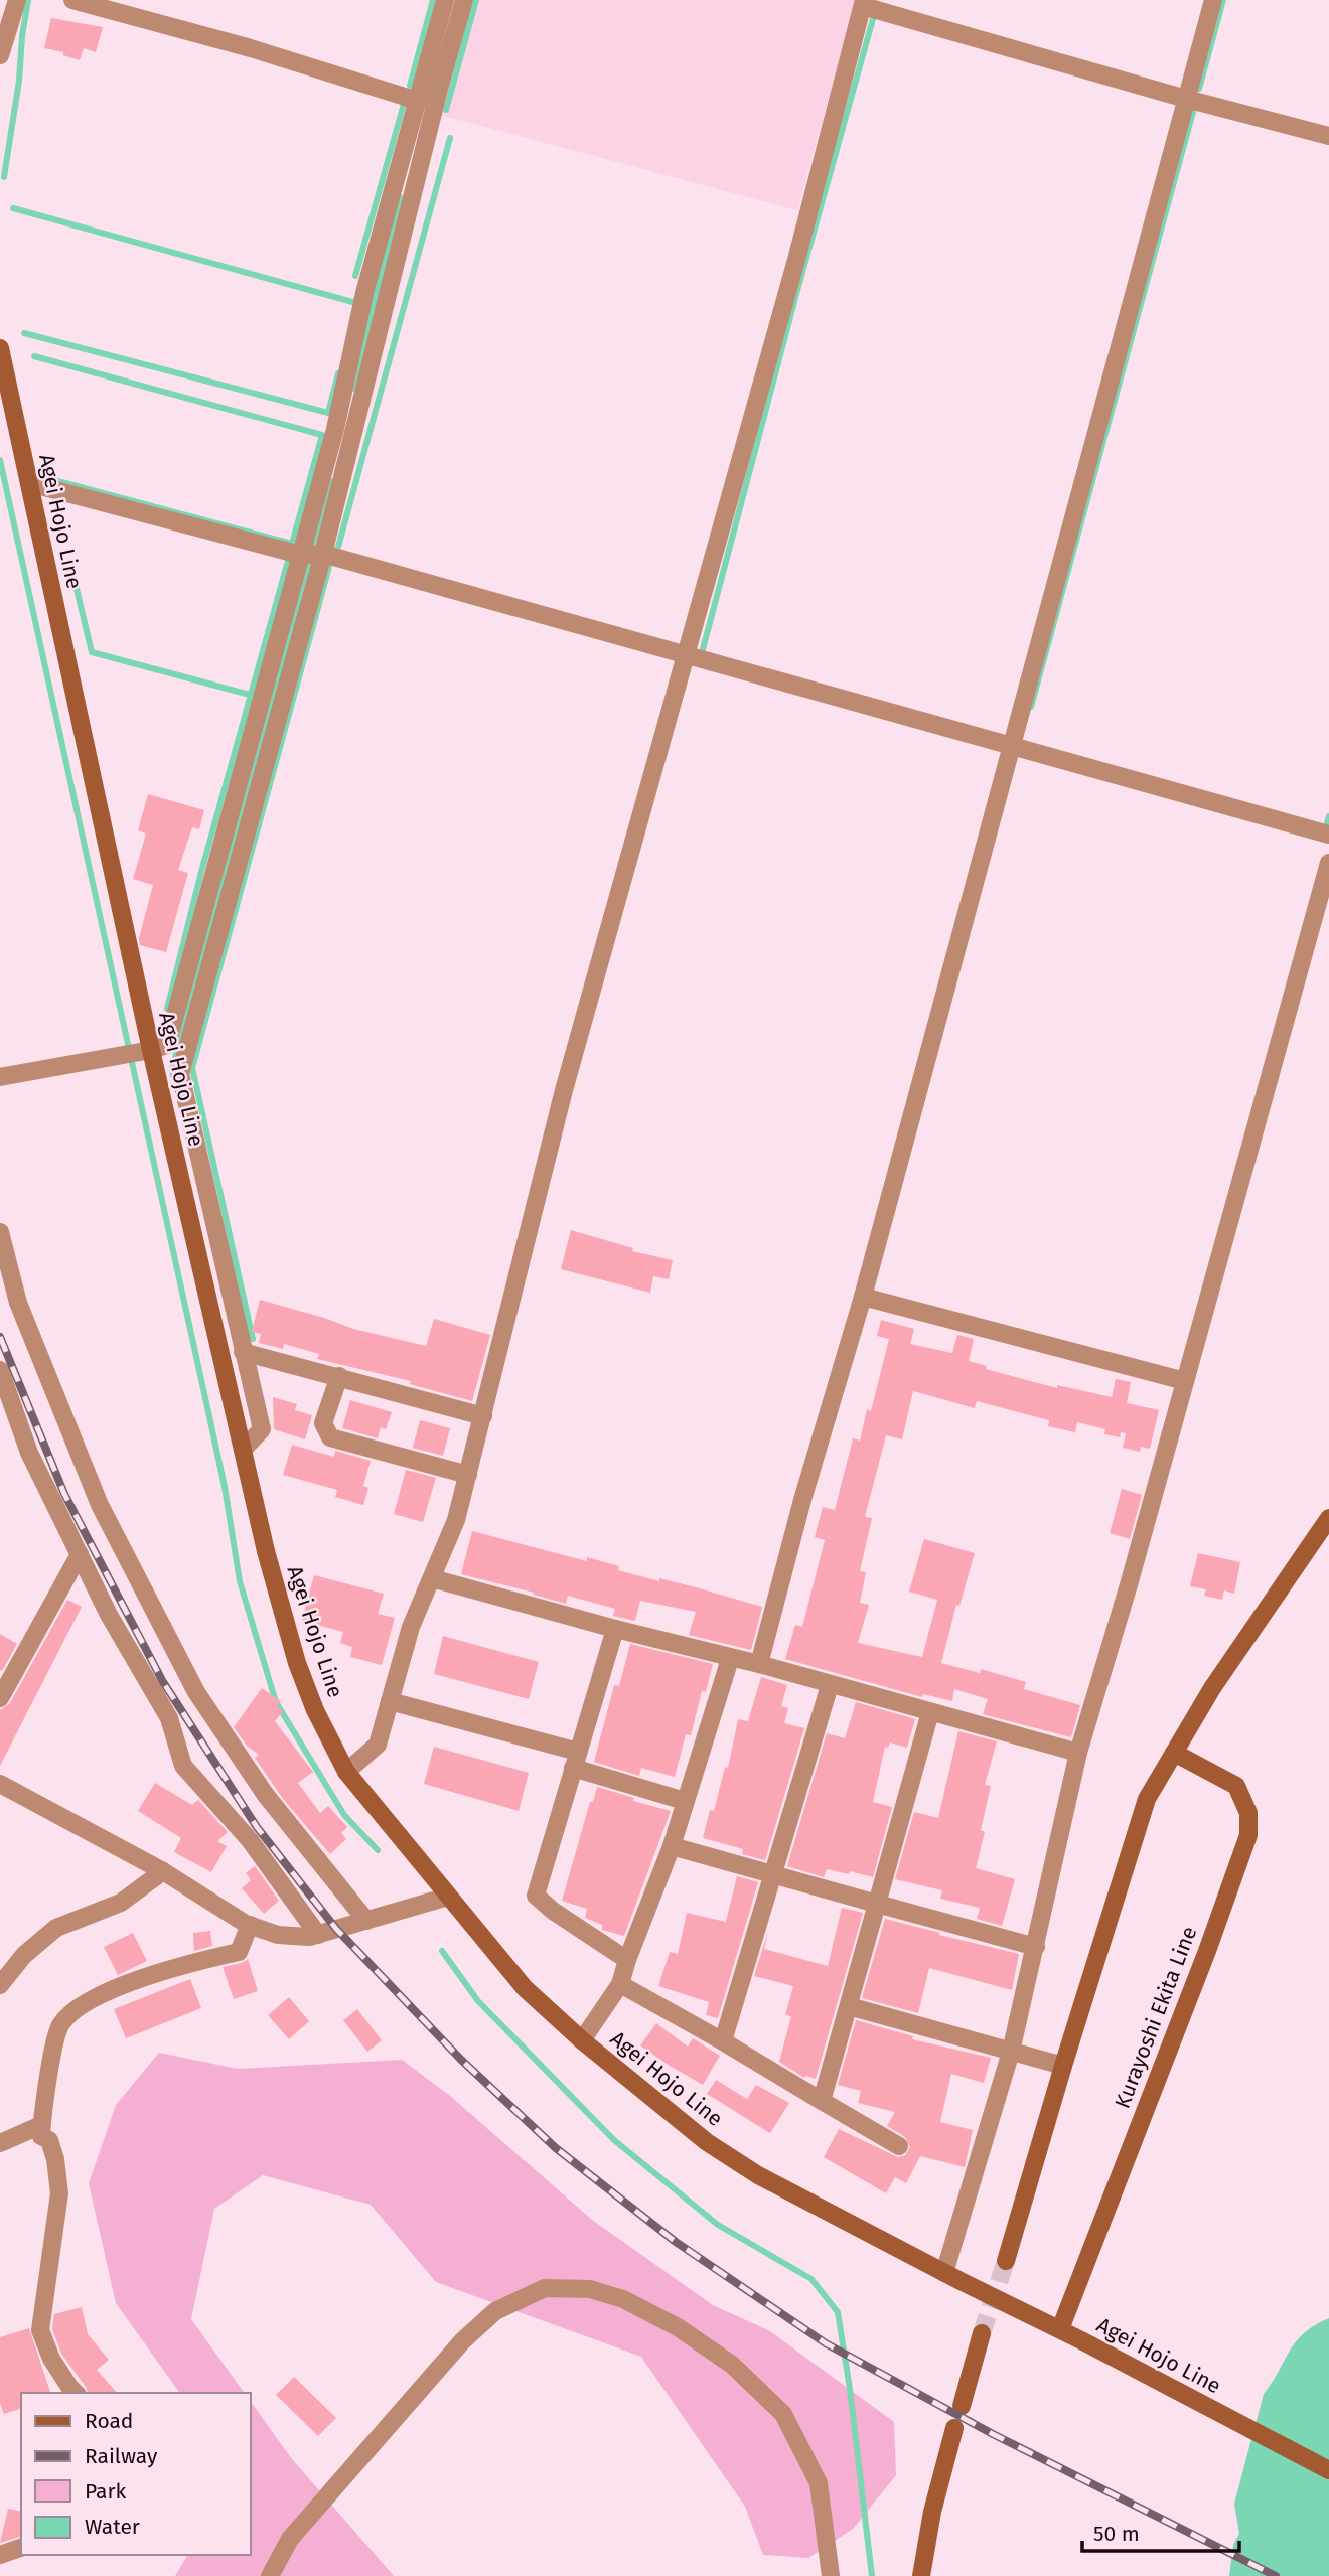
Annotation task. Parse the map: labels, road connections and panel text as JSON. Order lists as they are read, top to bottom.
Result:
{
  "streets": {
    "main road": ["Agei Hojo Line", "Kurayoshi Ekita Line"]
  },
  "crossings": [
    ["Agei Hojo Line", "Kurayoshi Ekita Line"]
  ],
  "legend": [
    "Road",
    "Railway",
    "Park",
    "Water"
  ],
  "scale_bar": "50 m"
}
